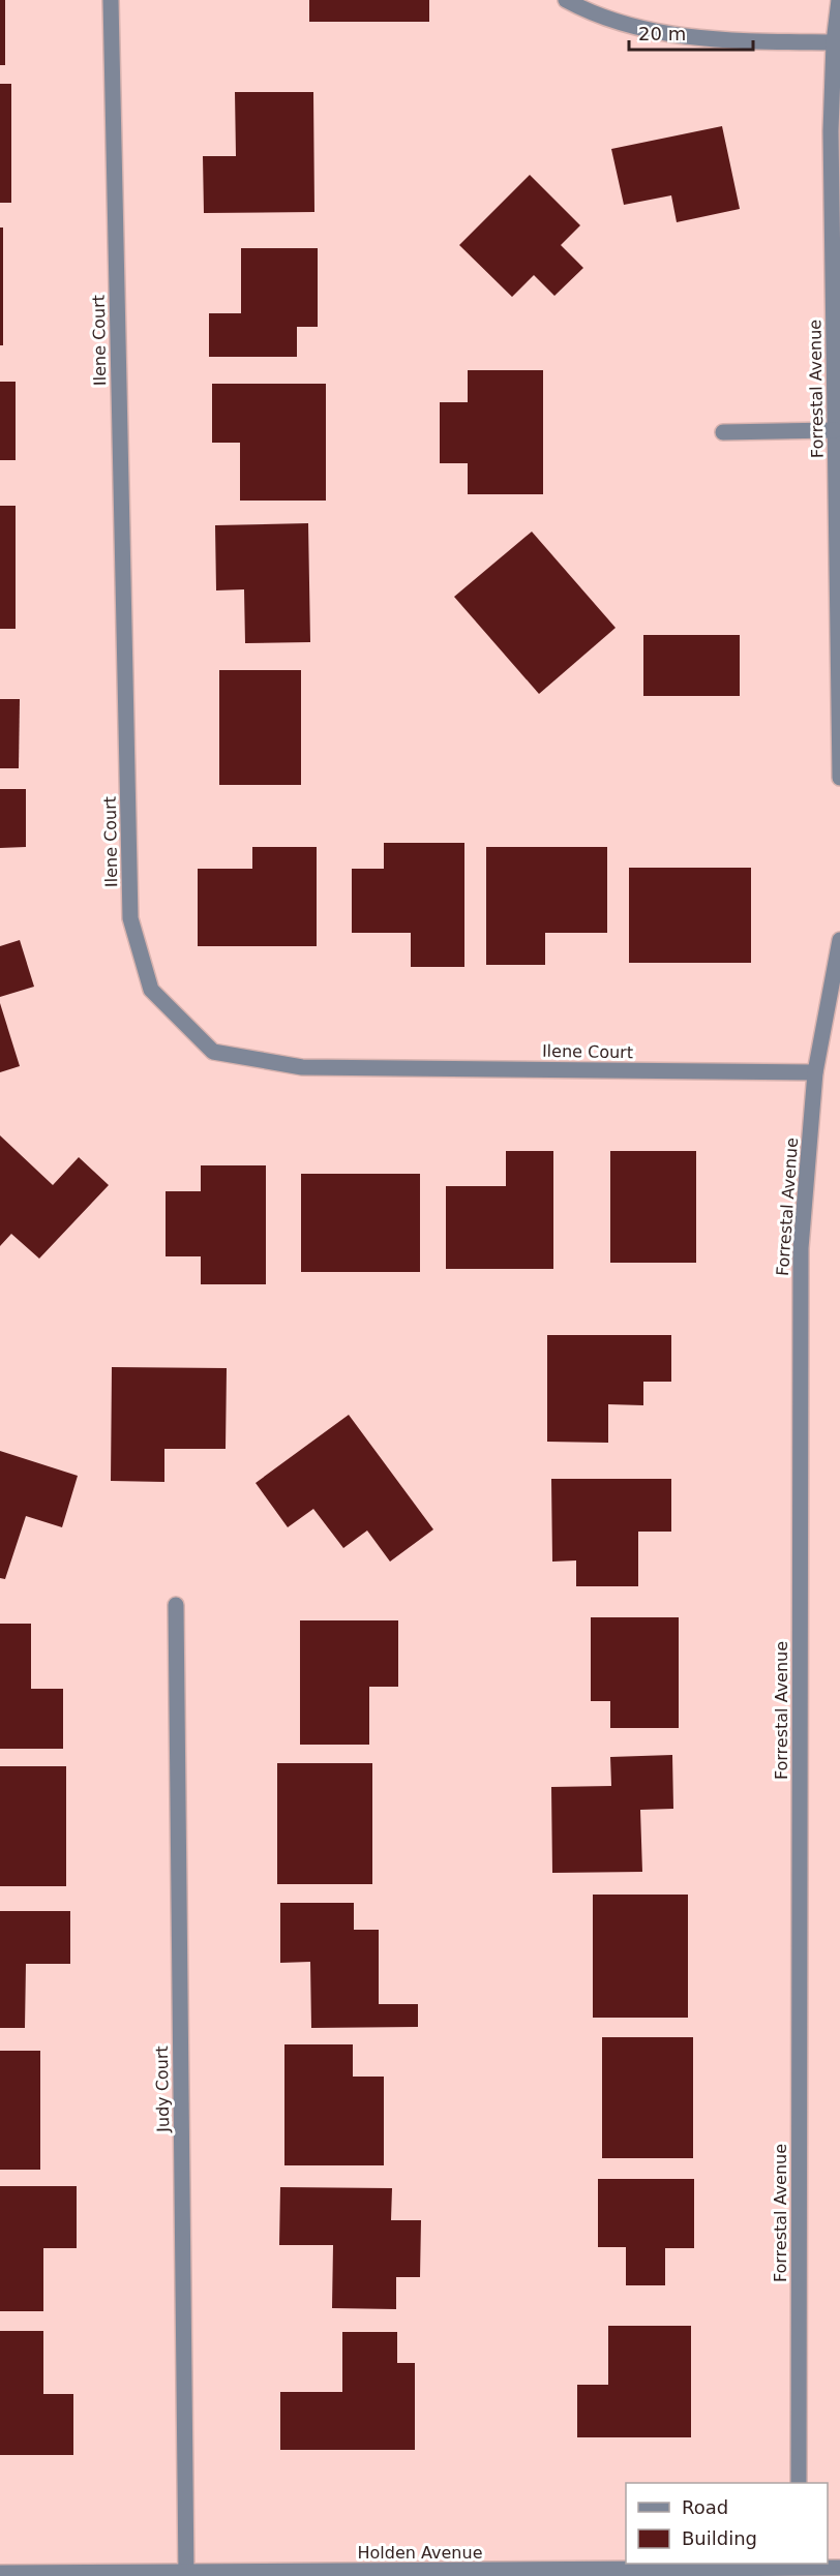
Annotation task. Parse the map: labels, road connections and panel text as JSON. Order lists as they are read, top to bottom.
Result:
{
  "streets": {
    "street": [
      "Ilene Court",
      "Forrestal Avenue",
      "Judy Court",
      "Holden Avenue"
    ]
  },
  "crossings": [
    ["Ilene Court", "Forrestal Avenue"],
    ["Judy Court", "Holden Avenue"]
  ],
  "legend": ["Road", "Building"],
  "scale_bar": "20 m"
}
